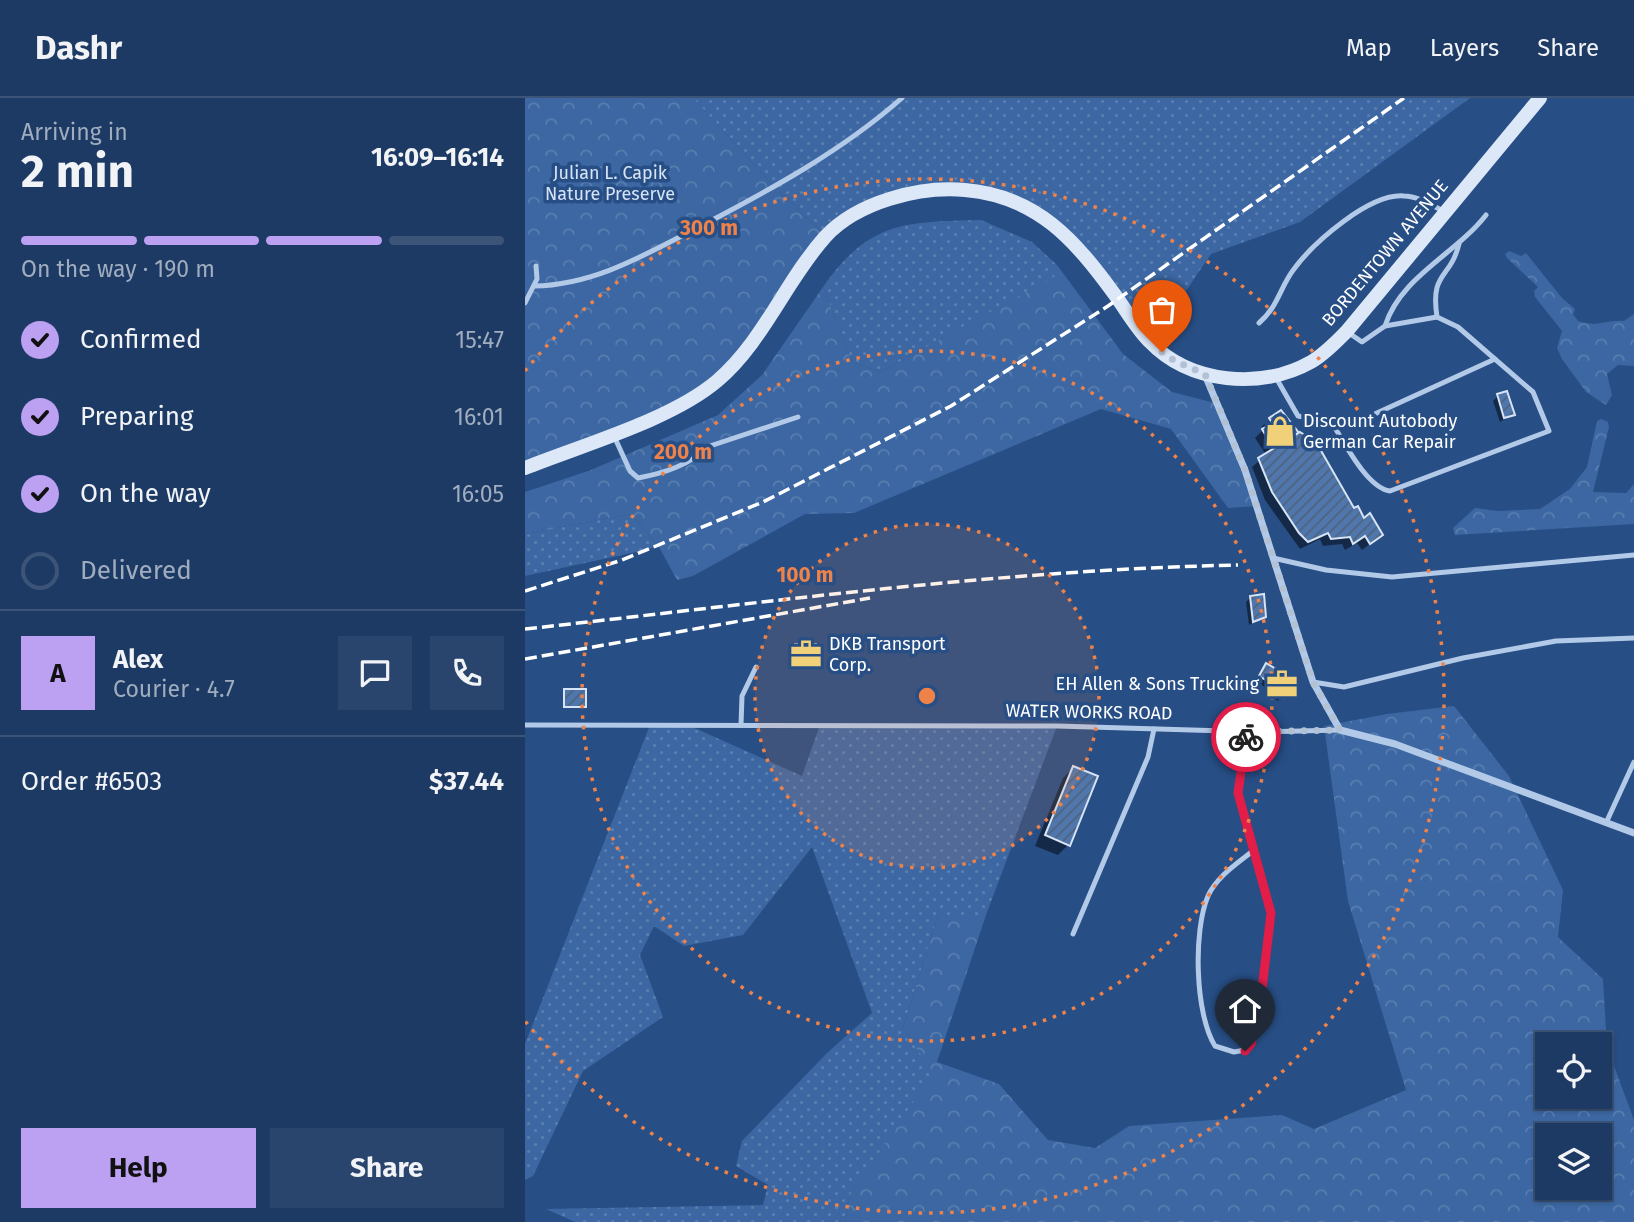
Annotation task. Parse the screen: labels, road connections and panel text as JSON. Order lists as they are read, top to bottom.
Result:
{
  "streets": {
    "main road": ["BORDENTOWN AVENUE"],
    "street": ["WATER WORKS ROAD"]
  },
  "parks": ["Julian L. Capik Nature Preserve"],
  "places": {
    "shop": ["Discount Autobody German Car Repair"],
    "office": ["DKB Transport Corp.", "EH Allen & Sons Trucking"]
  },
  "page": {
    "header": "Dashr",
    "nav": ["Map", "Layers", "Share"],
    "heading": ["2 min", "Arriving in", "16:09–16:14"],
    "panel": [
      "Alex",
      "Courier · 4.7",
      "Order #6503",
      "$37.44"
    ],
    "bar": "On the way · 190 m",
    "list": [
      ["Confirmed", "15:47"],
      ["Preparing", "16:01"],
      ["On the way", "16:05"],
      "Delivered"
    ],
    "round": "A",
    "buttons": ["Help", "Share"]
  },
  "rings": ["300 m", "200 m", "100 m"]
}
